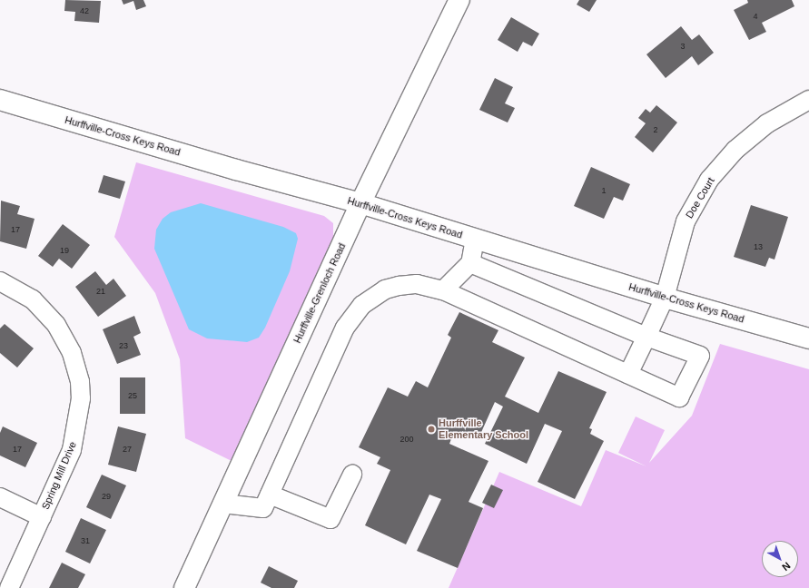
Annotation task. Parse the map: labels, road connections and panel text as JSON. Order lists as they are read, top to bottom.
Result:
{
  "streets": {
    "main road": ["Hurffville-Cross Keys Road", "Hurffville-Grenloch Road"],
    "street": ["Doe Court", "Spring Mill Drive"]
  },
  "crossings": [
    ["Hurffville-Cross Keys Road", "Doe Court"],
    ["Hurffville-Cross Keys Road", "Hurffville-Grenloch Road"]
  ],
  "places": ["Hurffville Elementary School"],
  "house_numbers": [
    "42",
    "4",
    "3",
    "2",
    "1",
    "17",
    "13",
    "19",
    "21",
    "23",
    "25",
    "200",
    "17",
    "27",
    "29",
    "31"
  ],
  "north": "bottom right"
}
